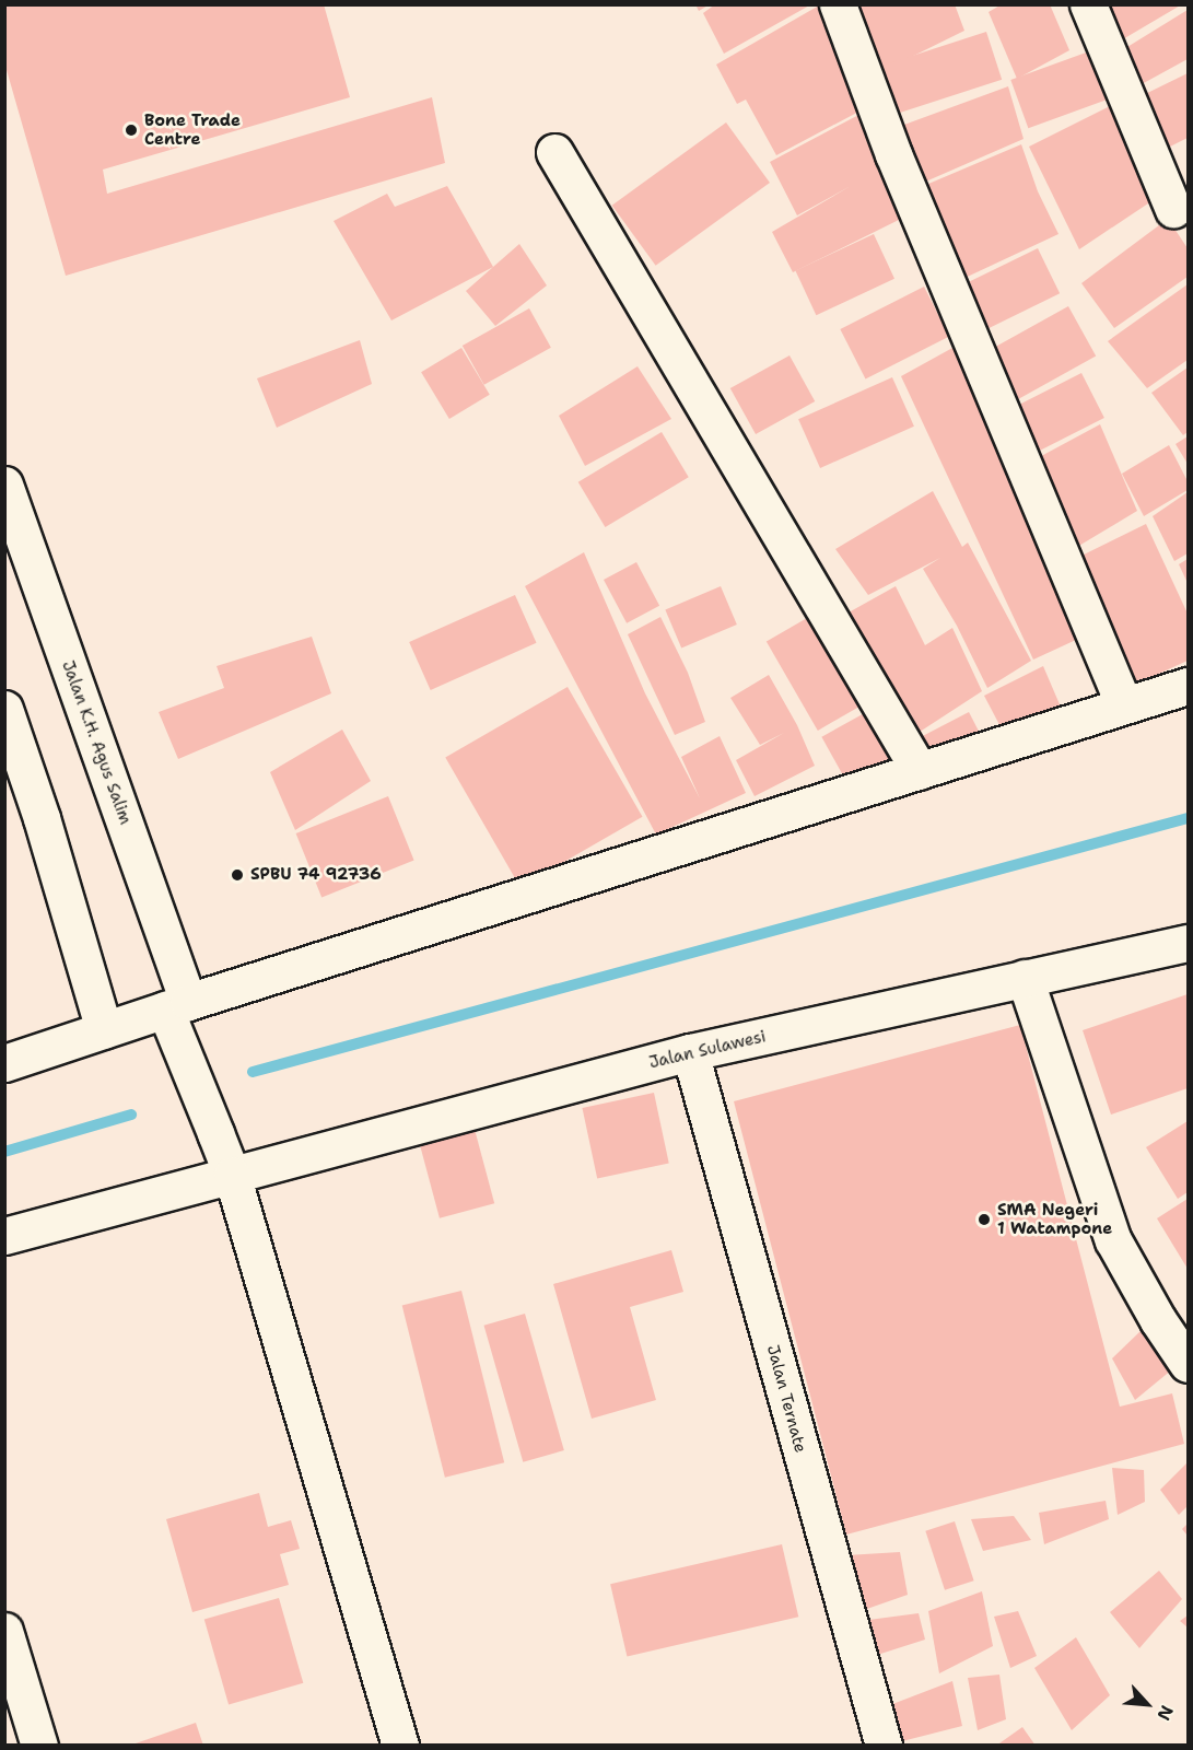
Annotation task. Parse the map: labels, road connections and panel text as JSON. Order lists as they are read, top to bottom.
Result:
{
  "streets": {
    "street": ["Jalan K.H. Agus Salim", "Jalan Sulawesi", "Jalan Ternate"]
  },
  "crossings": [
    ["Jalan K.H. Agus Salim", "Jalan Sulawesi"],
    ["Jalan Sulawesi", "Jalan Ternate"]
  ],
  "places": ["Bone Trade Centre", "SPBU 74 92736", "SMA Negeri 1 Watampone"],
  "north": "bottom right"
}
